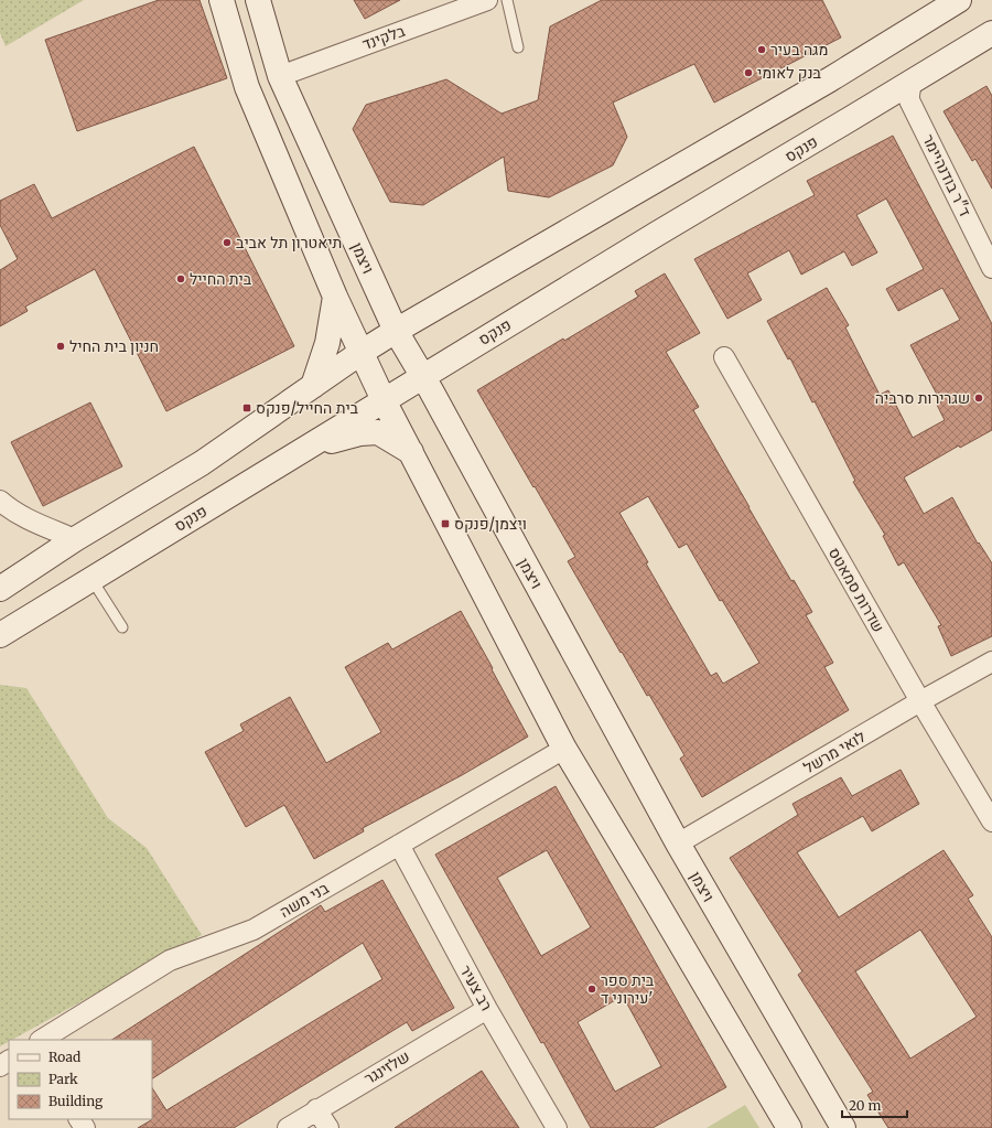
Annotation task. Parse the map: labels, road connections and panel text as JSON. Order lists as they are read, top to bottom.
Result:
{
  "streets": {
    "street": [
      "בלקינד",
      "פנקס",
      "ד\"ר בודנהיימר",
      "ויצמן",
      "שדרות סמאטס",
      "לואי מרשל",
      "בני משה",
      "רב צעיר",
      "שלזינגר"
    ]
  },
  "crossings": [
    ["בלקינד", "ויצמן"],
    ["פנקס", "ד\"ר בודנהיימר"],
    ["פנקס", "ויצמן"],
    ["ויצמן", "לואי מרשל"],
    ["שדרות סמאטס", "לואי מרשל"],
    ["בני משה", "רב צעיר"],
    ["רב צעיר", "שלזינגר"]
  ],
  "places": {
    "other": [
      "מגה בעיר",
      "בנק לאומי",
      "תיאטרון תל אביב",
      "בית החייל",
      "חניון בית החיל",
      "שגרירות סרביה",
      "בית ספר עירוני ד'"
    ],
    "transit": ["בית החייל/פנקס", "ויצמן/פנקס"]
  },
  "legend": ["Road", "Park", "Building"],
  "scale_bar": "20 m"
}
